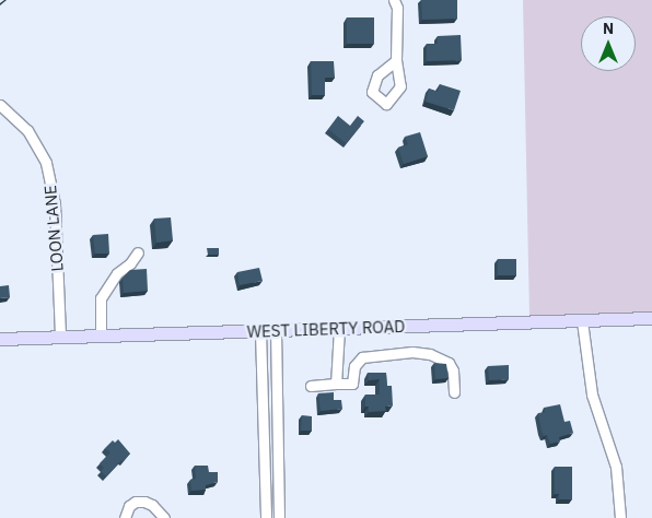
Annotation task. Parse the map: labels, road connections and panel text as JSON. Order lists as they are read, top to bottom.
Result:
{
  "streets": {
    "main road": ["WEST LIBERTY ROAD"],
    "street": ["LOON LANE"]
  },
  "crossings": [
    ["LOON LANE", "WEST LIBERTY ROAD"]
  ],
  "north": "top"
}
